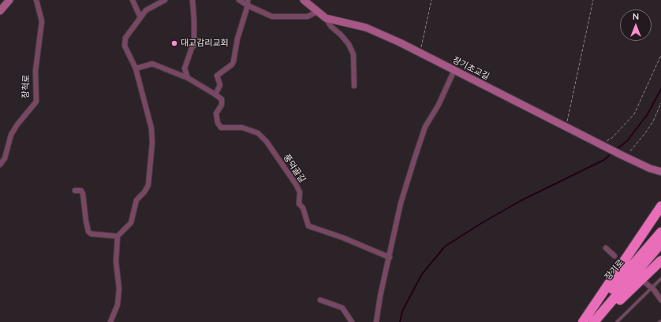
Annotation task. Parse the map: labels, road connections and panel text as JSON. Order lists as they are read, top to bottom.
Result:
{
  "streets": {
    "highway": ["장기로"],
    "main road": ["장기초교길"],
    "street": ["장척로", "풍덕골길"]
  },
  "places": ["대교감리교회"],
  "north": "top"
}
